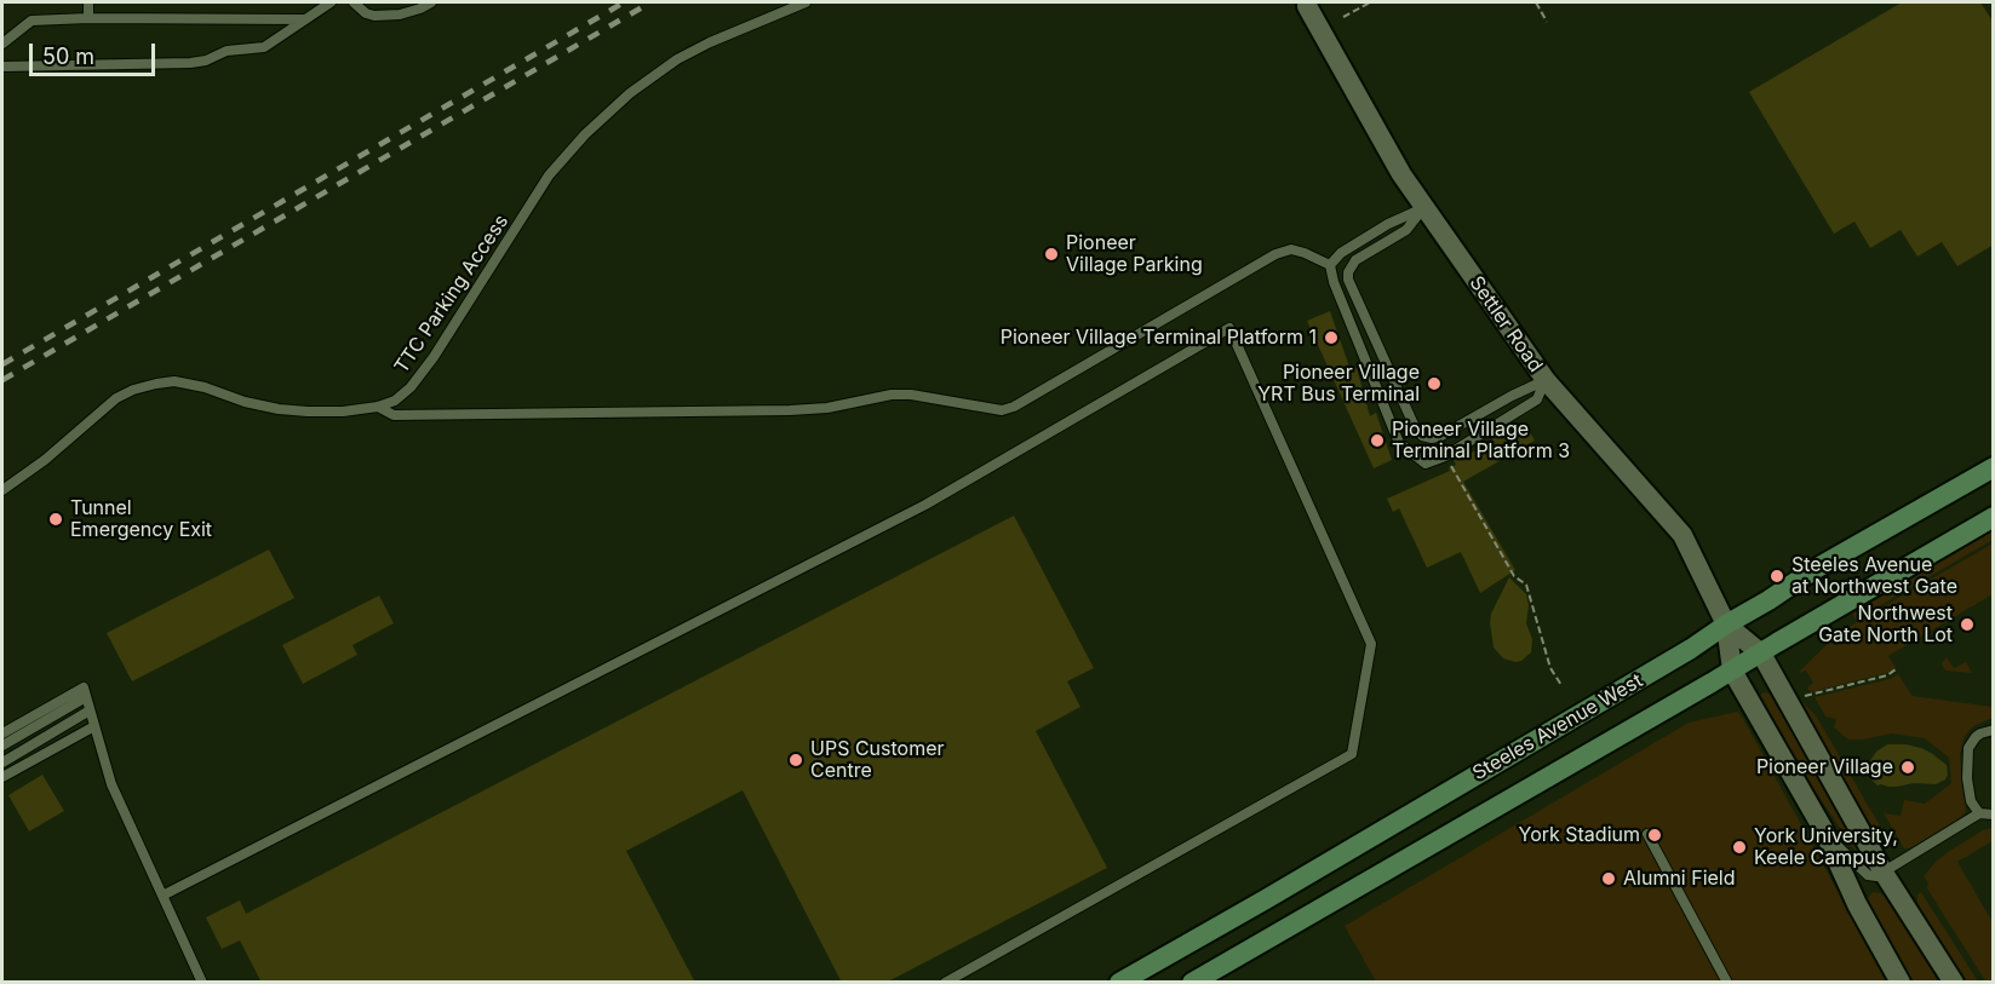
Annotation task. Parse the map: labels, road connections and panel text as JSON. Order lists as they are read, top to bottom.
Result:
{
  "streets": {
    "main road": ["Steeles Avenue West"],
    "street": ["Settler Road"],
    "lane": ["TTC Parking Access"]
  },
  "crossings": [
    ["Settler Road", "Steeles Avenue West"]
  ],
  "places": [
    "Pioneer Village Parking",
    "Pioneer Village Terminal Platform 1",
    "Pioneer Village YRT Bus Terminal",
    "Pioneer Village Terminal Platform 3",
    "Tunnel Emergency Exit",
    "Steeles Avenue at Northwest Gate",
    "Northwest Gate North Lot",
    "UPS Customer Centre",
    "Pioneer Village",
    "York Stadium",
    "York University, Keele Campus",
    "Alumni Field"
  ],
  "scale_bar": "50 m"
}
